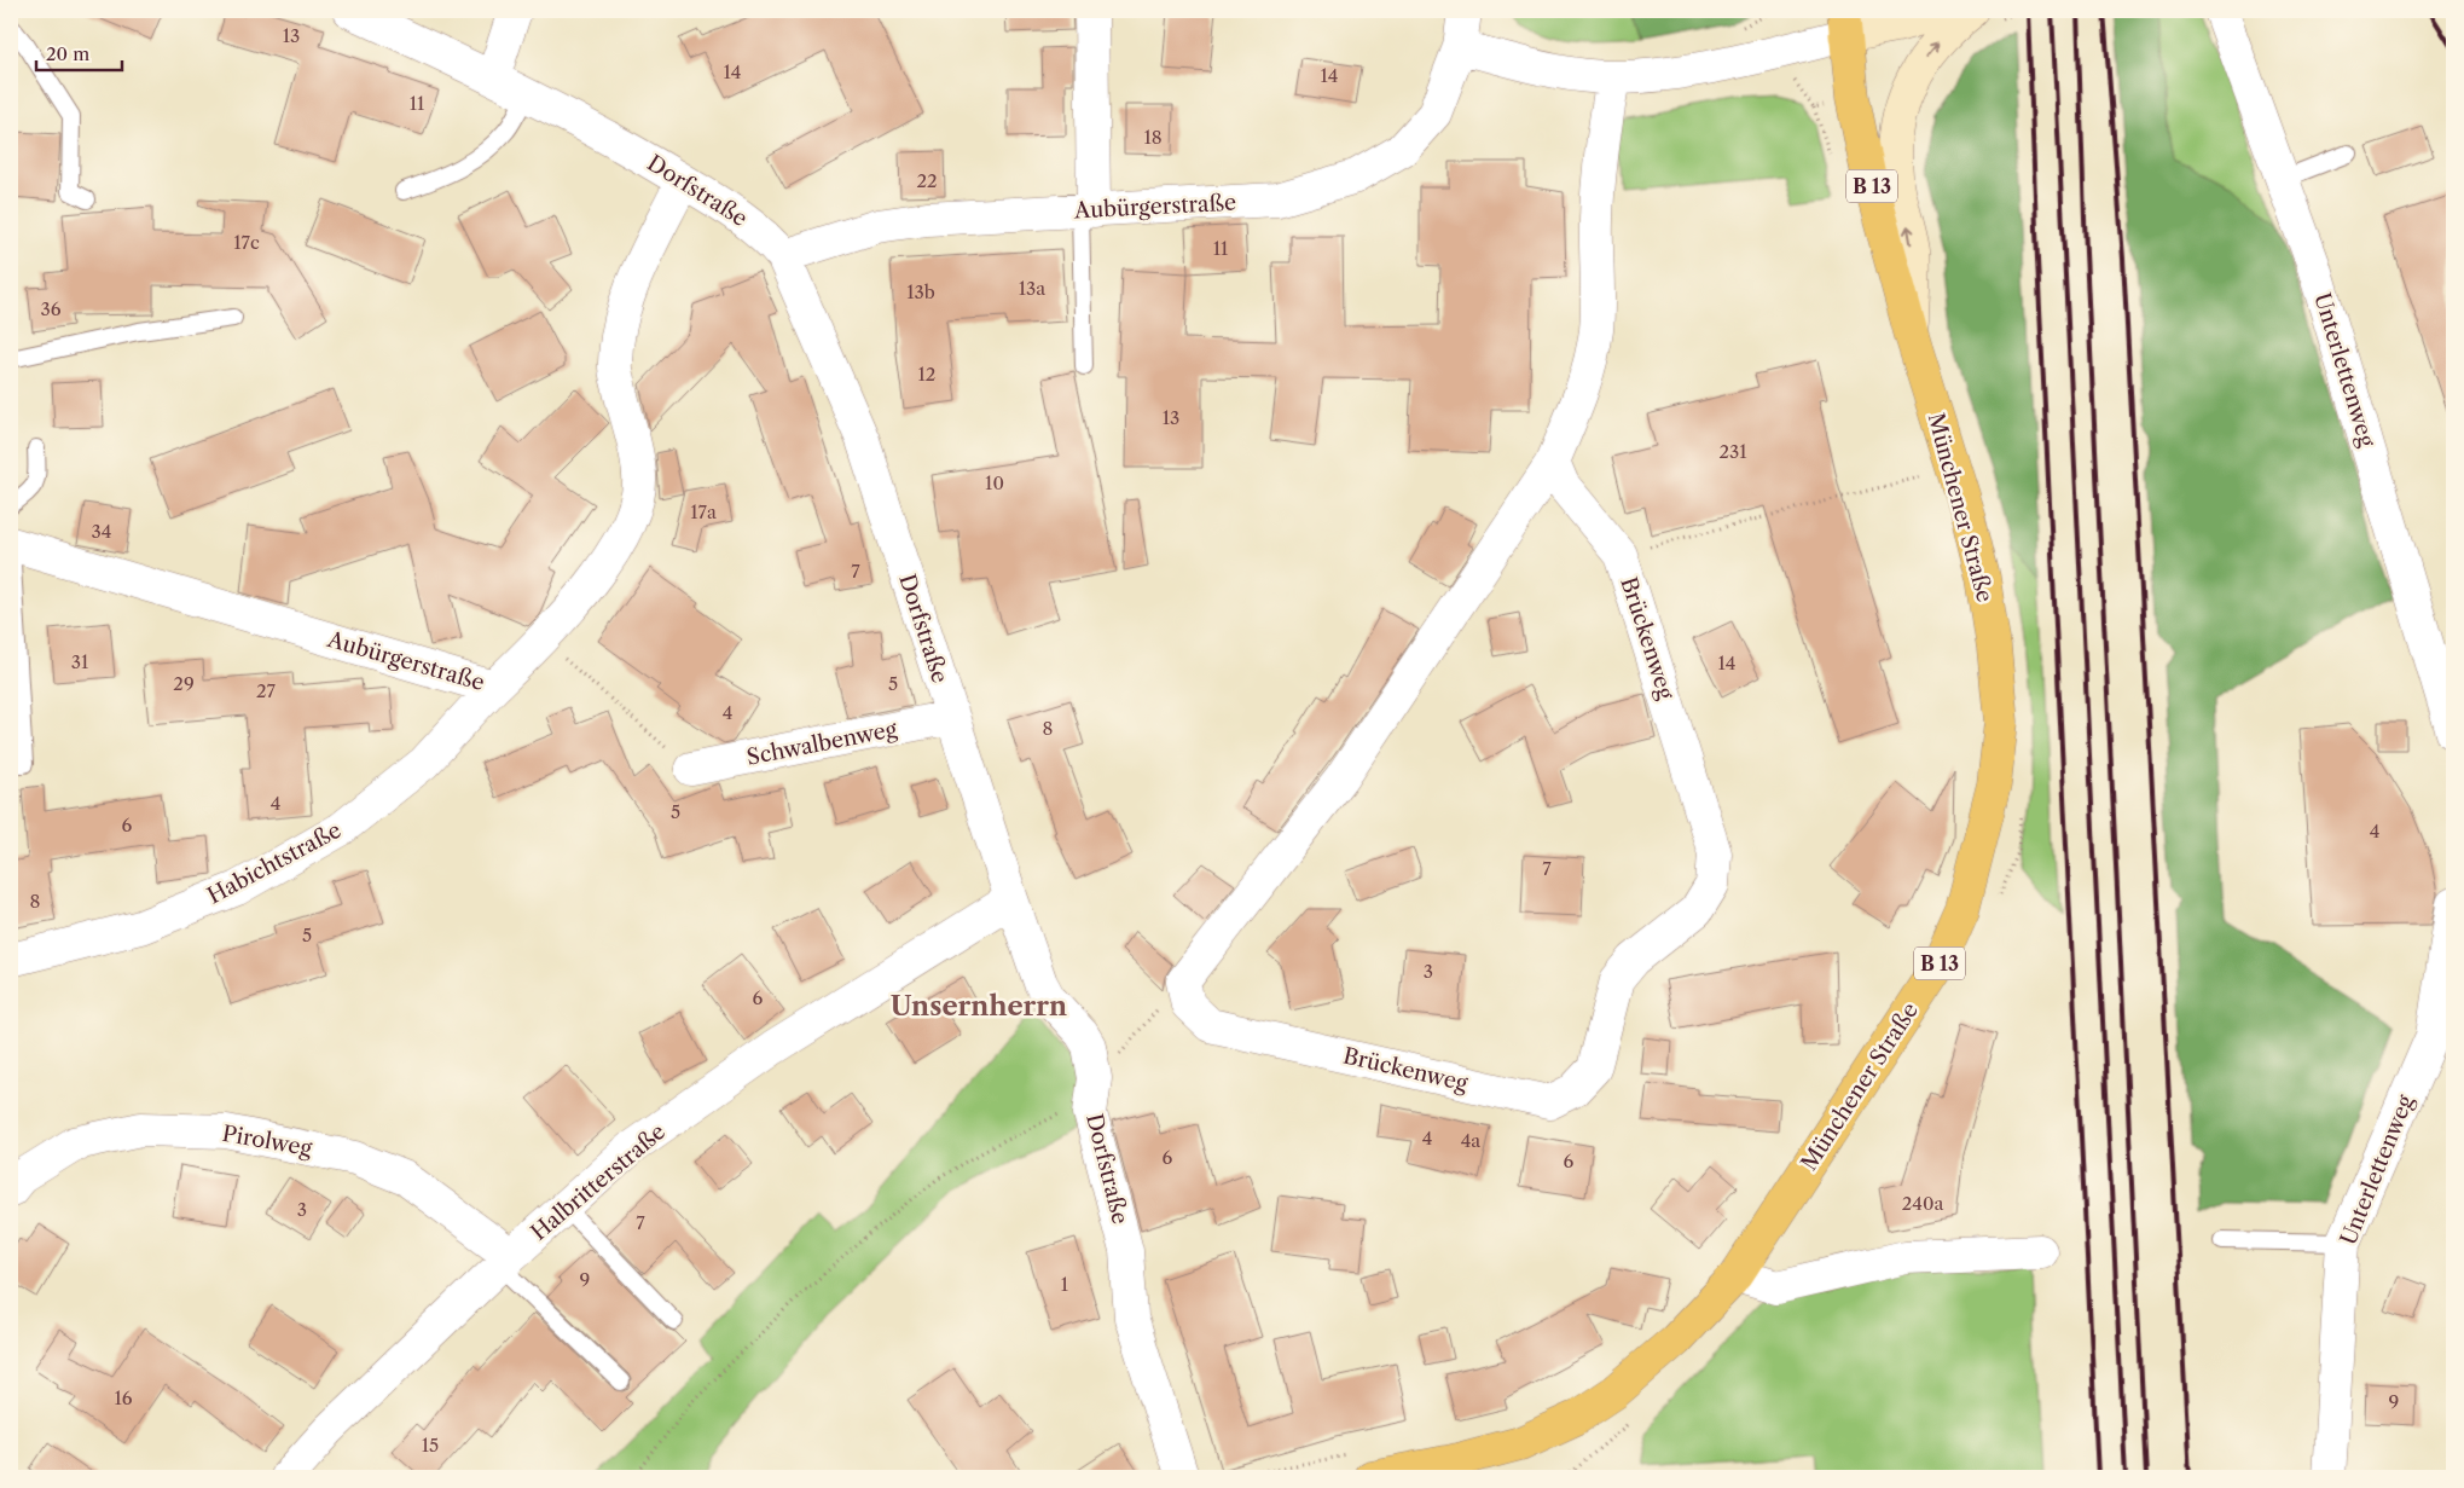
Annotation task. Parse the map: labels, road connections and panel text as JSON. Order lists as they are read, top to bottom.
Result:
{
  "streets": {
    "main road": ["B 13", "Münchener Straße"],
    "street": [
      "Dorfstraße",
      "Aubürgerstraße",
      "Unterlettenweg",
      "Brückenweg",
      "Schwalbenweg",
      "Habichtstraße",
      "Pirolweg",
      "Halbritterstraße"
    ]
  },
  "crossings": [
    ["Dorfstraße", "Aubürgerstraße"],
    ["Dorfstraße", "Schwalbenweg"],
    ["Dorfstraße", "Halbritterstraße"],
    ["Aubürgerstraße", "Habichtstraße"],
    ["Pirolweg", "Halbritterstraße"]
  ],
  "districts": ["Unsernherrn"],
  "house_numbers": [
    "13",
    "14",
    "14",
    "11",
    "18",
    "22",
    "17c",
    "11",
    "13a",
    "13b",
    "36",
    "12",
    "13",
    "231",
    "10",
    "17a",
    "34",
    "7",
    "31",
    "14",
    "29",
    "5",
    "27",
    "4",
    "8",
    "4",
    "5",
    "6",
    "4",
    "7",
    "8",
    "5",
    "3",
    "6",
    "4",
    "4a",
    "6",
    "6",
    "240a",
    "3",
    "7",
    "9",
    "1",
    "16",
    "9",
    "15"
  ],
  "scale_bar": "20 m"
}
